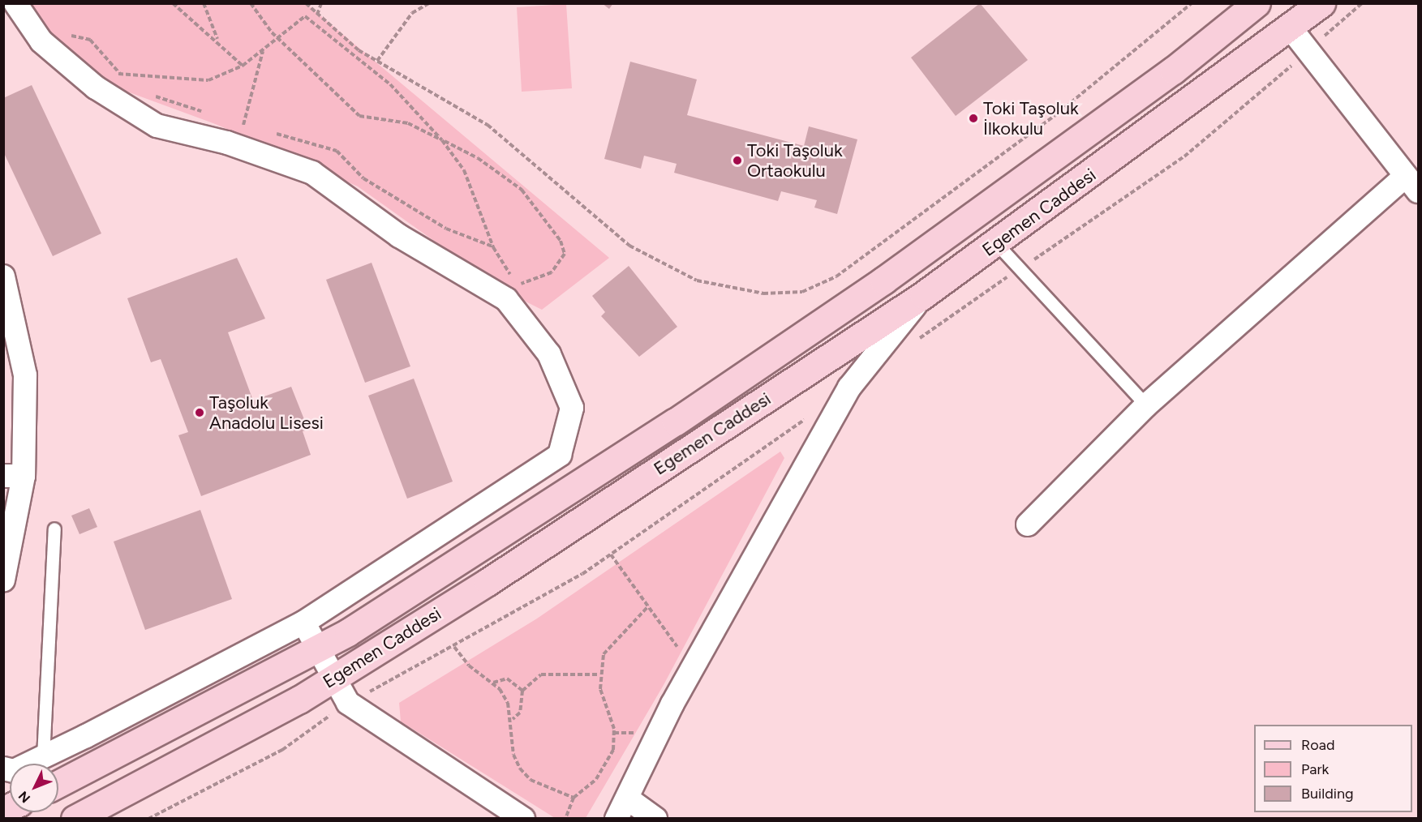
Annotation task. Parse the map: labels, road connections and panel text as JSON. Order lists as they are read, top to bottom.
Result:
{
  "streets": {
    "main road": ["Egemen Caddesi"]
  },
  "places": ["Toki Taşoluk İlkokulu", "Toki Taşoluk Ortaokulu", "Taşoluk Anadolu Lisesi"],
  "legend": ["Road", "Park", "Building"],
  "north": "bottom left"
}
